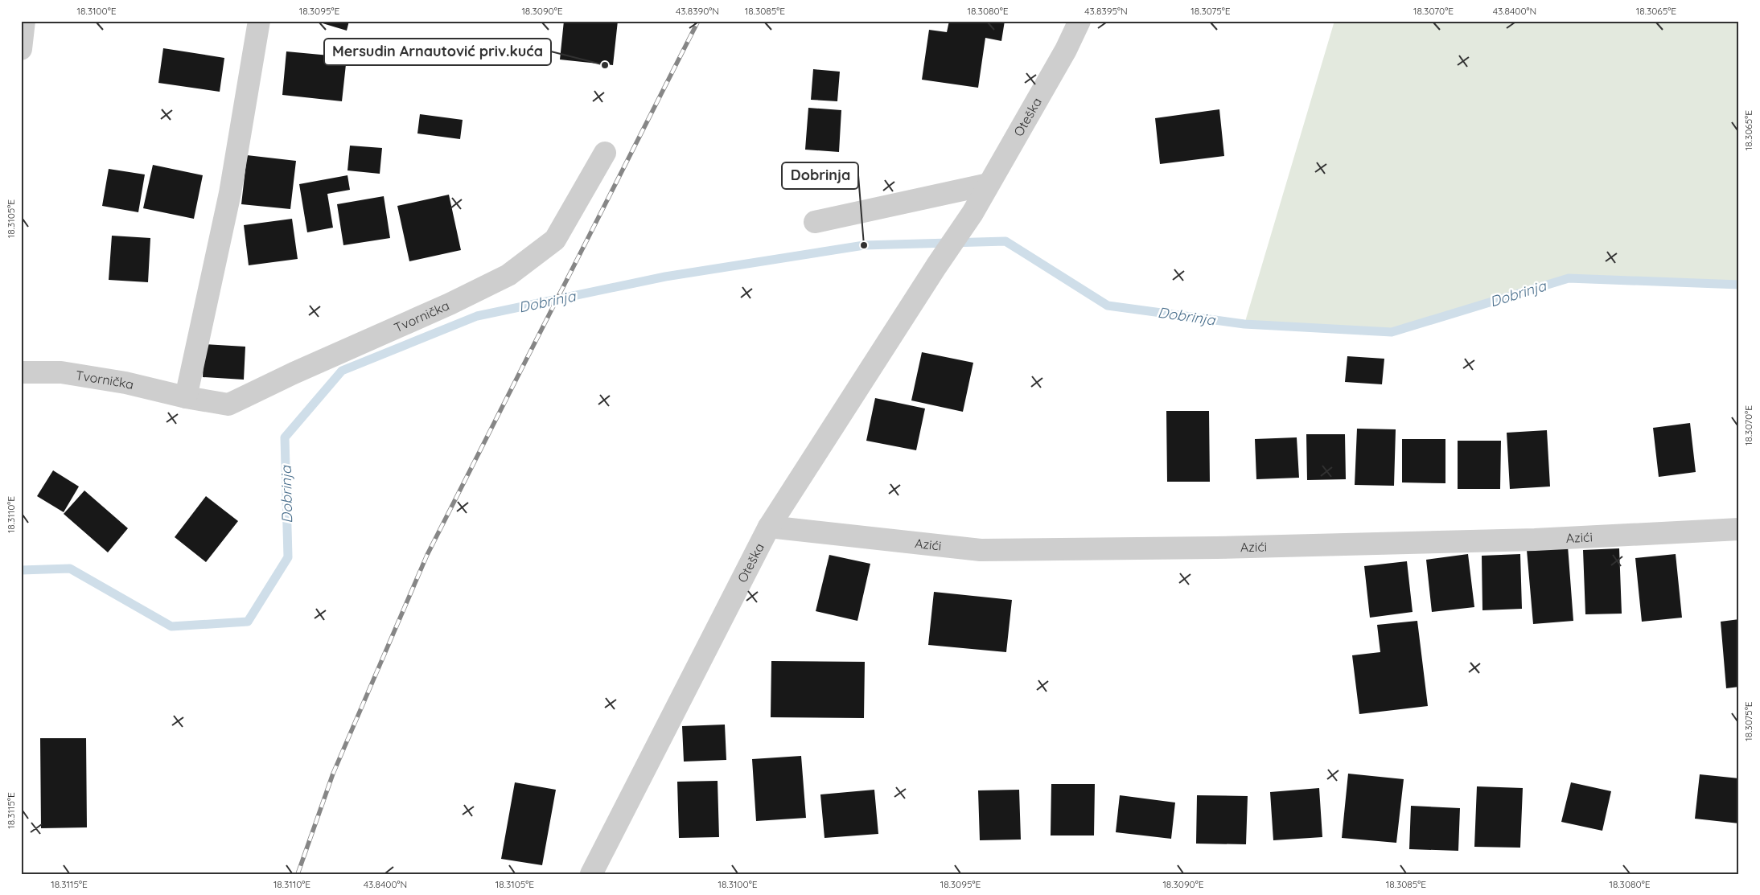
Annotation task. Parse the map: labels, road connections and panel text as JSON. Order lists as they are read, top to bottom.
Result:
{
  "streets": {
    "street": ["Oteška", "Tvornička", "Azići"]
  },
  "crossings": [
    ["Oteška", "Azići"]
  ],
  "water": ["Dobrinja"],
  "places": ["Mersudin Arnautović priv.kuća", "Dobrinja"],
  "coordinates": [
    "18.3100°E",
    "18.3095°E",
    "18.3090°E",
    "43.8390°N",
    "18.3085°E",
    "18.3080°E",
    "43.8395°N",
    "18.3075°E",
    "18.3070°E",
    "43.8400°N",
    "18.3065°E",
    "18.3105°E",
    "18.3110°E",
    "18.3115°E"
  ]
}
